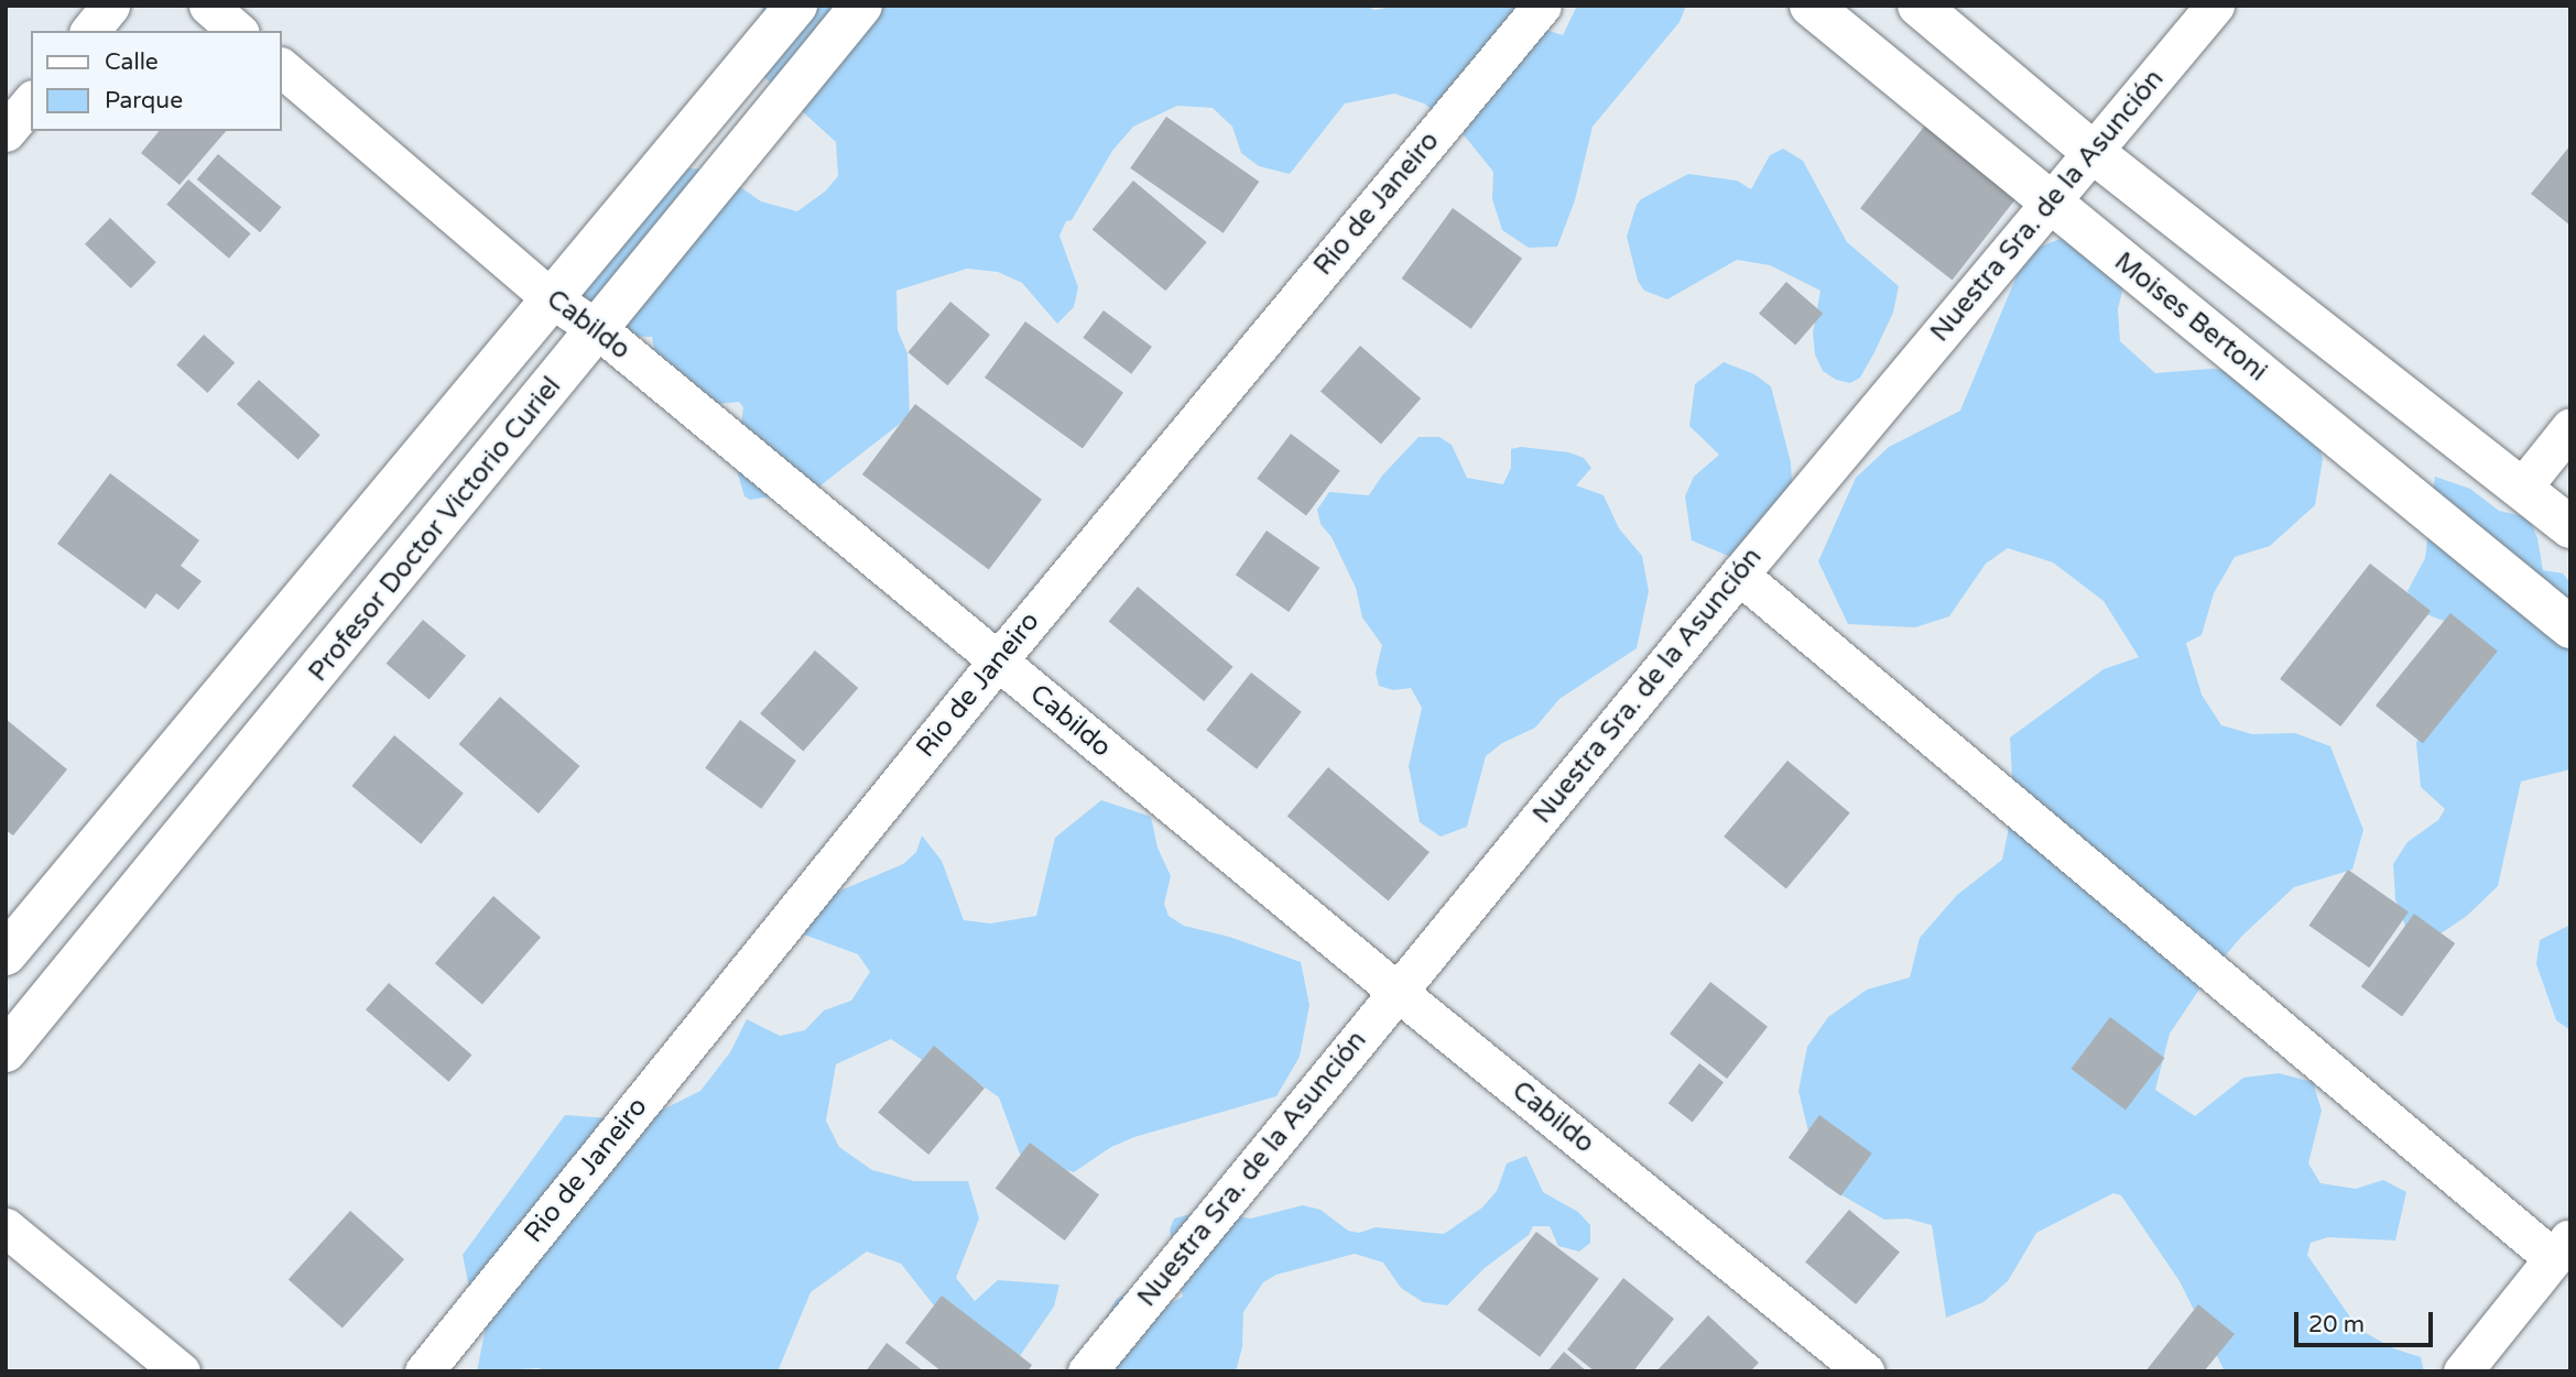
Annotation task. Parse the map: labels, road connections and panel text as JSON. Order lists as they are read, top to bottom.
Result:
{
  "streets": {
    "main road": ["Moises Bertoni", "Profesor Doctor Victorio Curiel"],
    "street": ["Rio de Janeiro", "Nuestra Sra. de la Asunción", "Cabildo"]
  },
  "crossings": [
    ["Rio de Janeiro", "Cabildo"],
    ["Nuestra Sra. de la Asunción", "Moises Bertoni"],
    ["Nuestra Sra. de la Asunción", "Cabildo"],
    ["Cabildo", "Profesor Doctor Victorio Curiel"]
  ],
  "legend": ["Calle", "Parque"],
  "scale_bar": "20 m"
}
